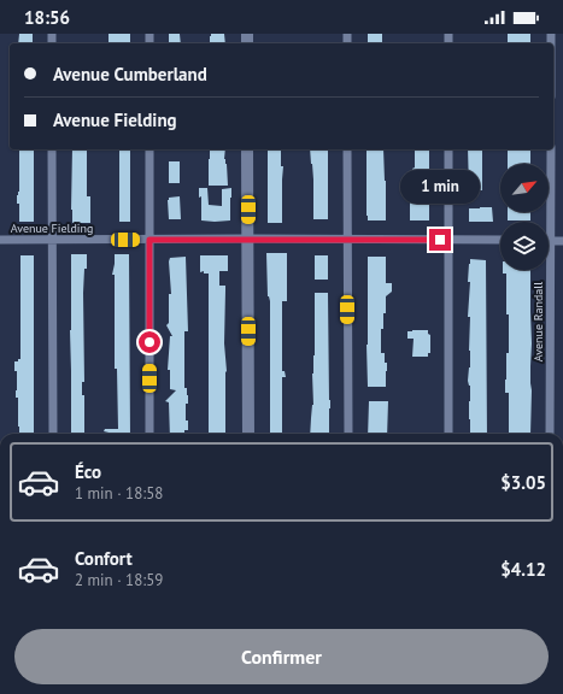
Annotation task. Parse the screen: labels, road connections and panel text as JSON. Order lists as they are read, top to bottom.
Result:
{
  "streets": {
    "street": ["Avenue Fielding", "Avenue Randall"]
  },
  "north": "top right",
  "page": {
    "status": "18:56",
    "banner": ["Avenue Cumberland", "Avenue Fielding"],
    "bubble": "1 min",
    "list": [
      {
        "name": "Éco",
        "note": "1 min · 18:58",
        "value": "$3.05"
      },
      {
        "name": "Confort",
        "note": "2 min · 18:59",
        "value": "$4.12"
      }
    ],
    "buttons": "Confirmer"
  }
}
